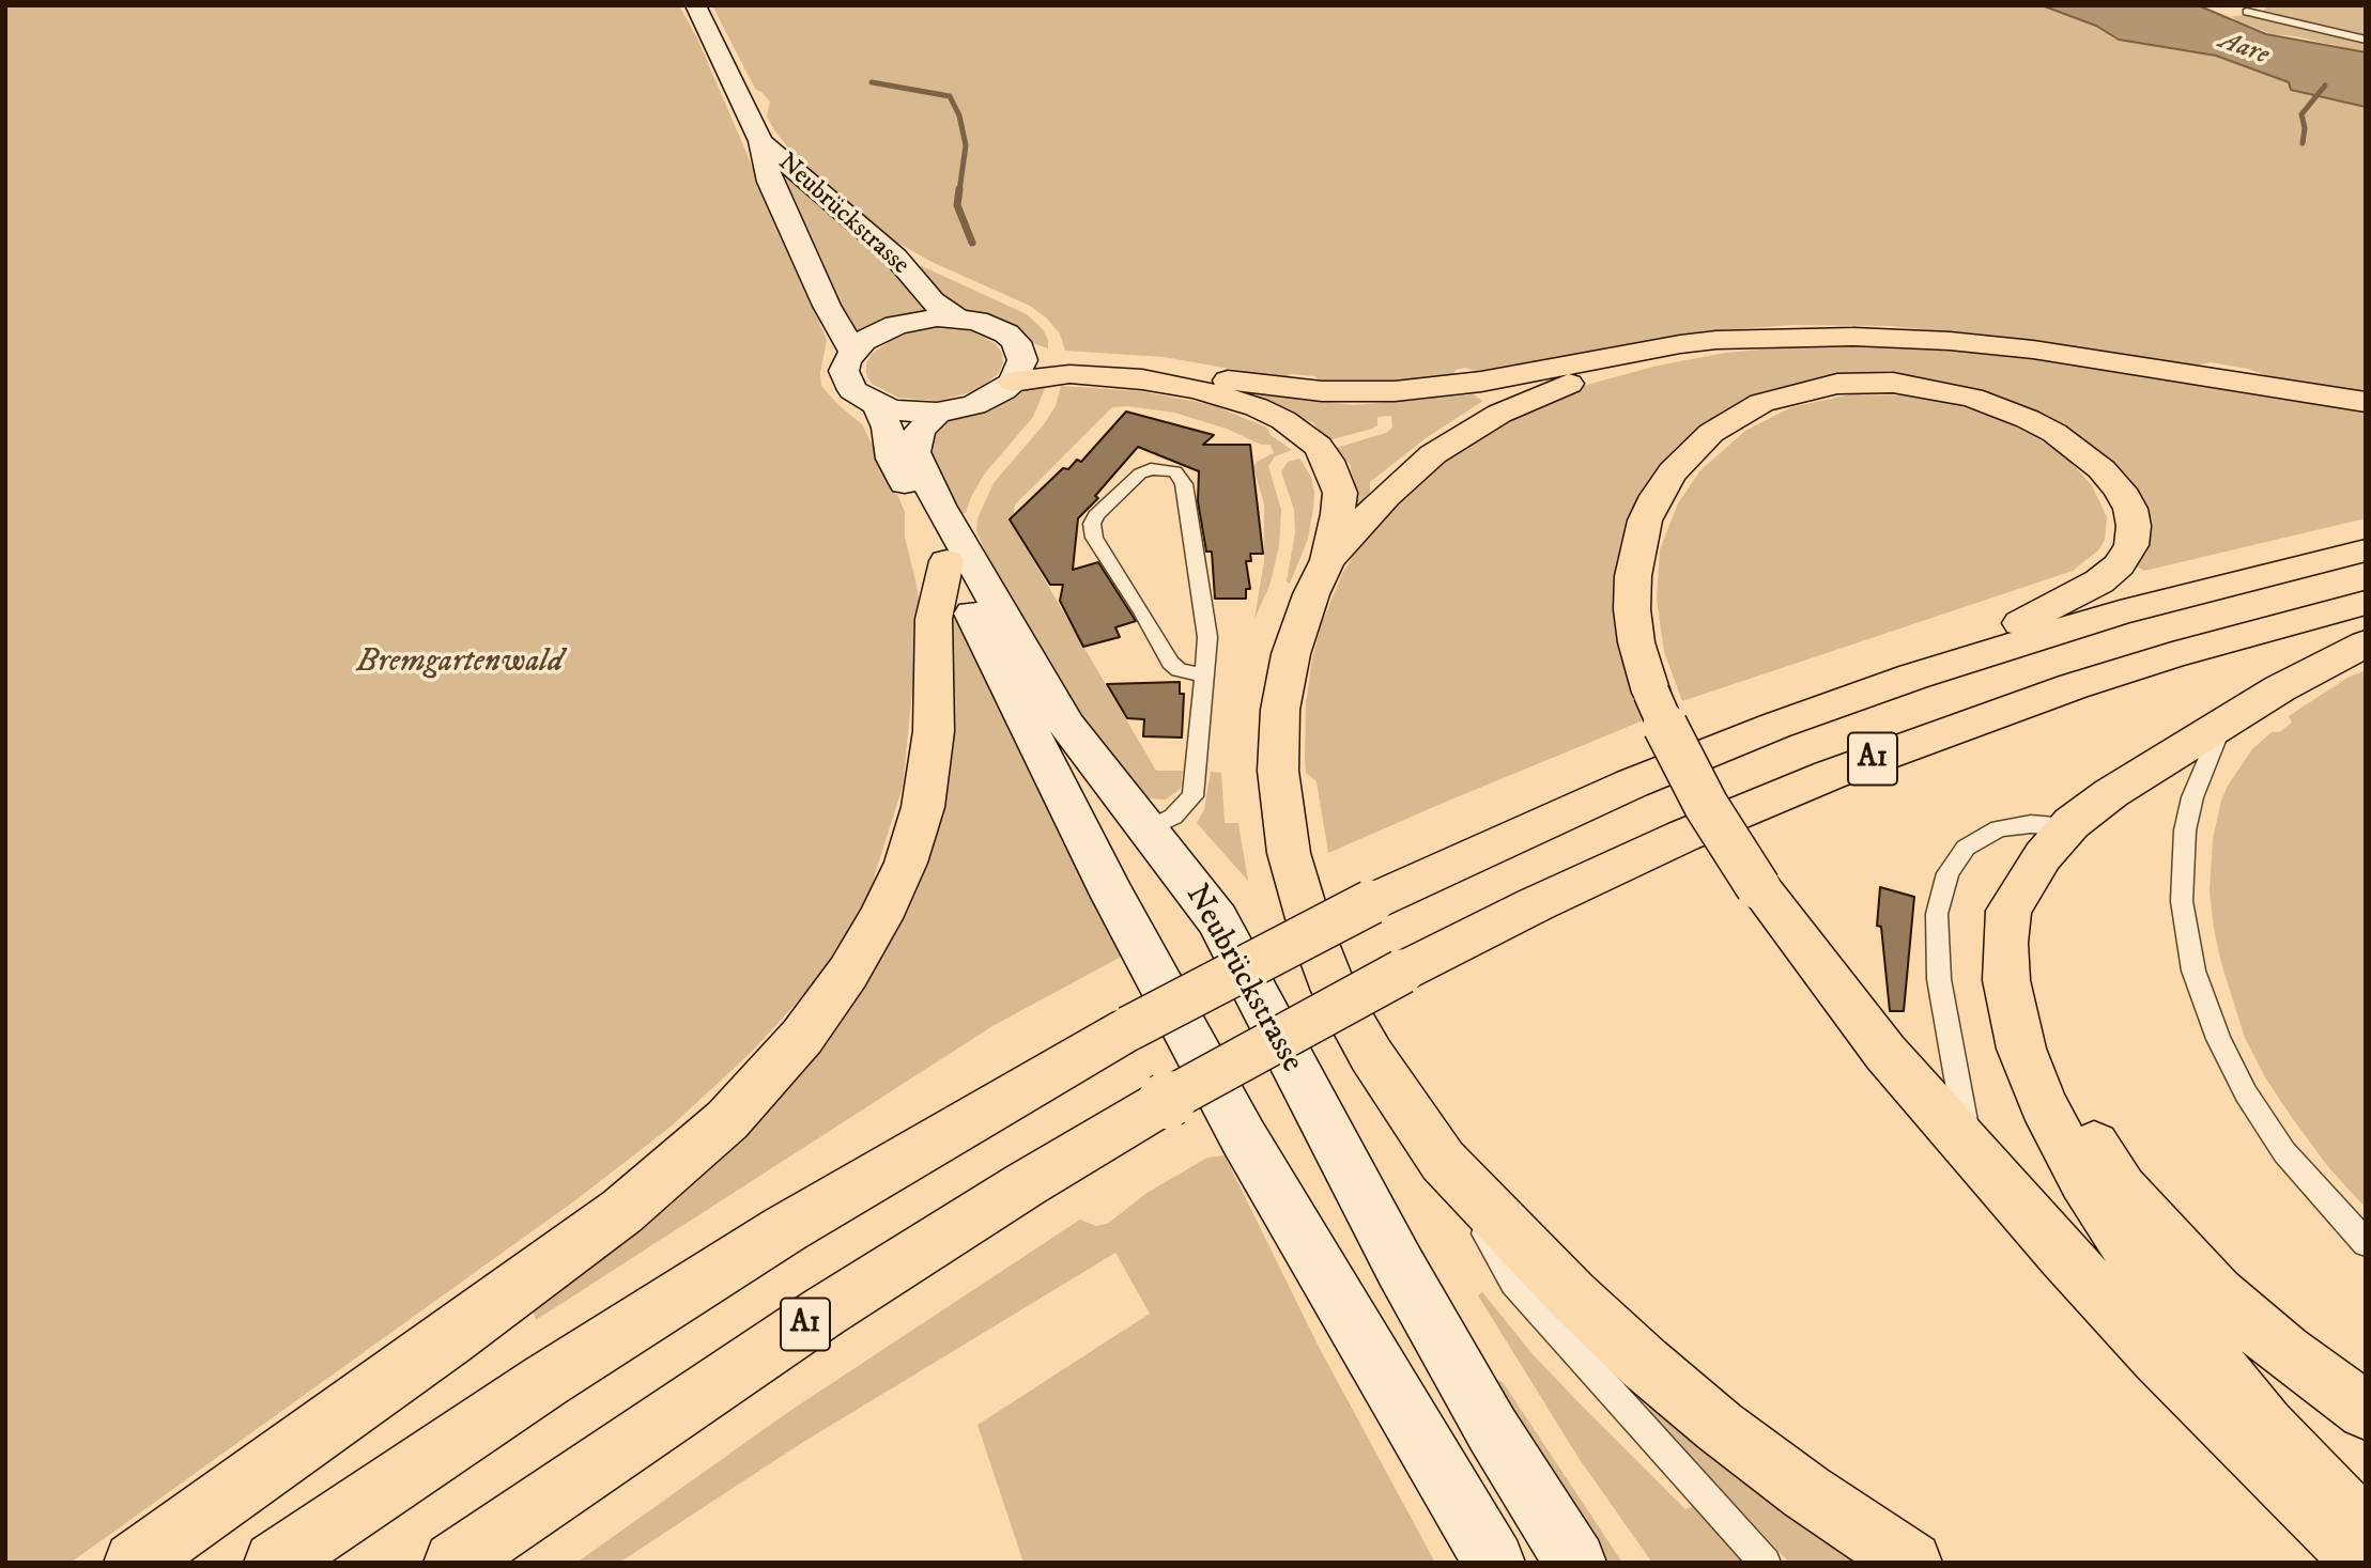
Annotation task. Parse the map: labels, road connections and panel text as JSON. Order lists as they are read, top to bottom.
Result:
{
  "streets": {
    "highway": ["A1"],
    "main road": ["Neubrückstrasse"]
  },
  "water": ["Aare"],
  "parks": ["Bremgartenwald"]
}
